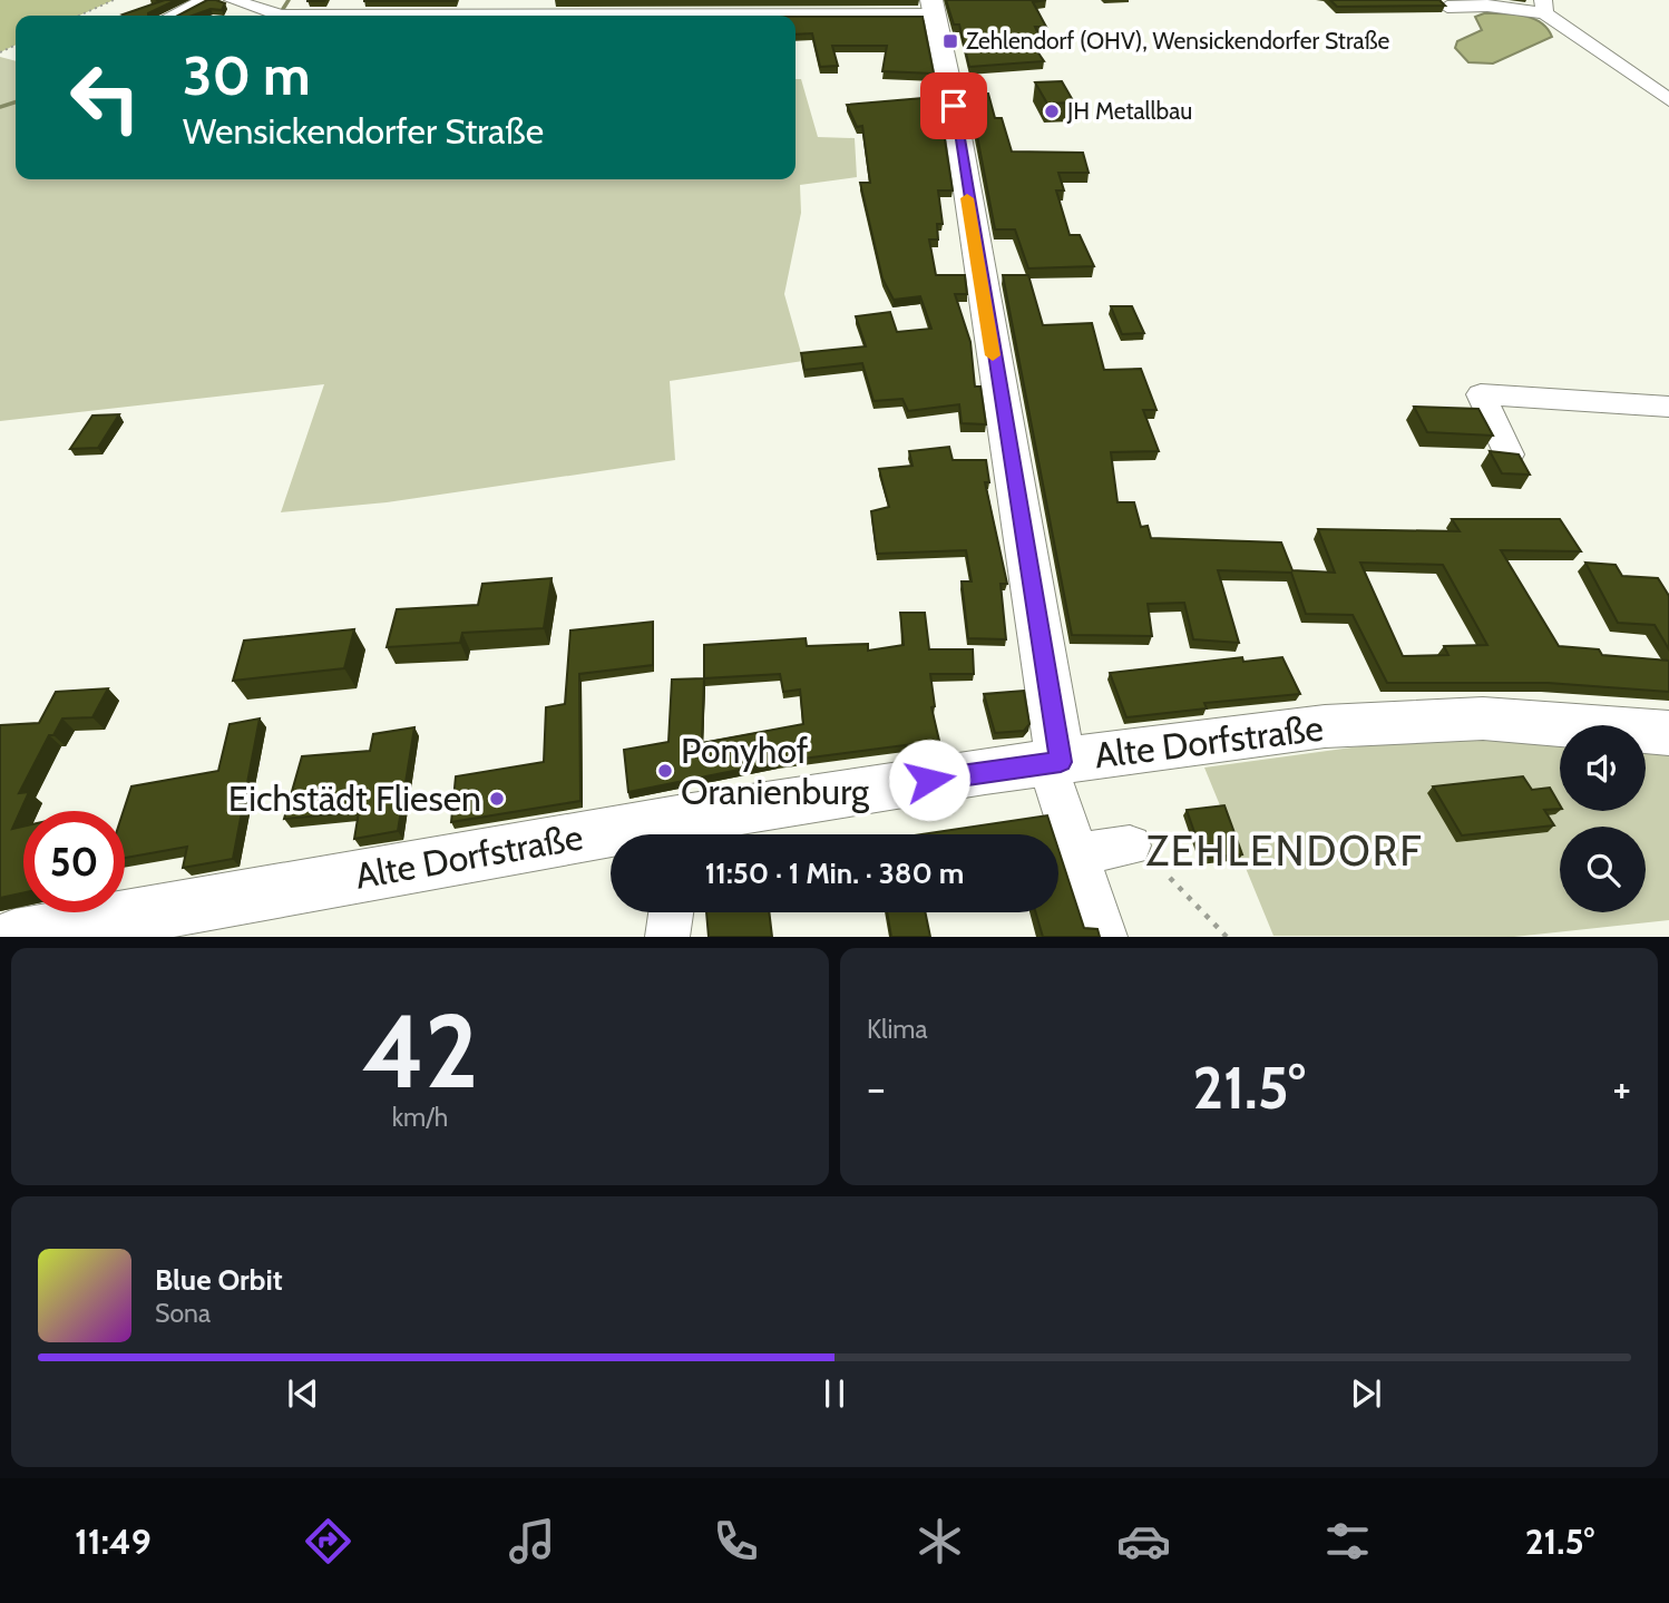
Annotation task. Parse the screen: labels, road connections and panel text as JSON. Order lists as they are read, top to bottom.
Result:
{
  "streets": {
    "main road": ["Alte Dorfstraße"]
  },
  "districts": ["ZEHLENDORF"],
  "places": {
    "transit": ["Zehlendorf (OHV), Wensickendorfer Straße"],
    "other": ["JH Metallbau", "Ponyhof Oranienburg", "Eichstädt Fliesen"]
  },
  "page": {
    "turn": ["30 m", "Wensickendorfer Straße"],
    "limit": "50",
    "trip": "11:50 · 1 Min. · 380 m",
    "tile": [
      ["42", "km/h"],
      "Klima"
    ],
    "heat": ["−", "21.5°", "+"],
    "song": ["Blue Orbit", "Sona"],
    "tabs": ["11:49", "21.5°"]
  }
}
